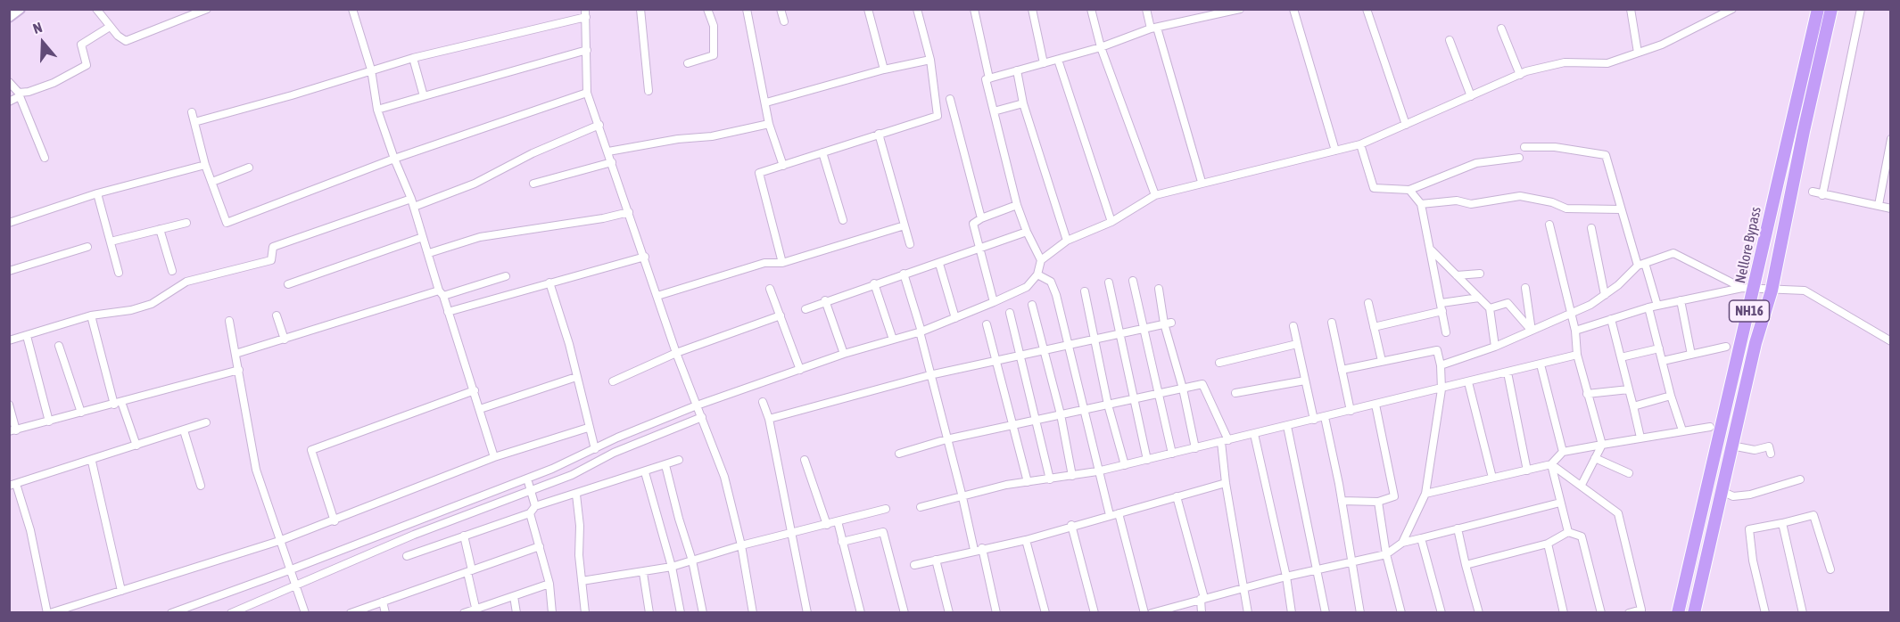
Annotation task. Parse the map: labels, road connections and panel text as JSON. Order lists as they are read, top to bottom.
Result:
{
  "streets": {
    "highway": ["Nellore Bypass", "NH16"]
  },
  "north": "top"
}
